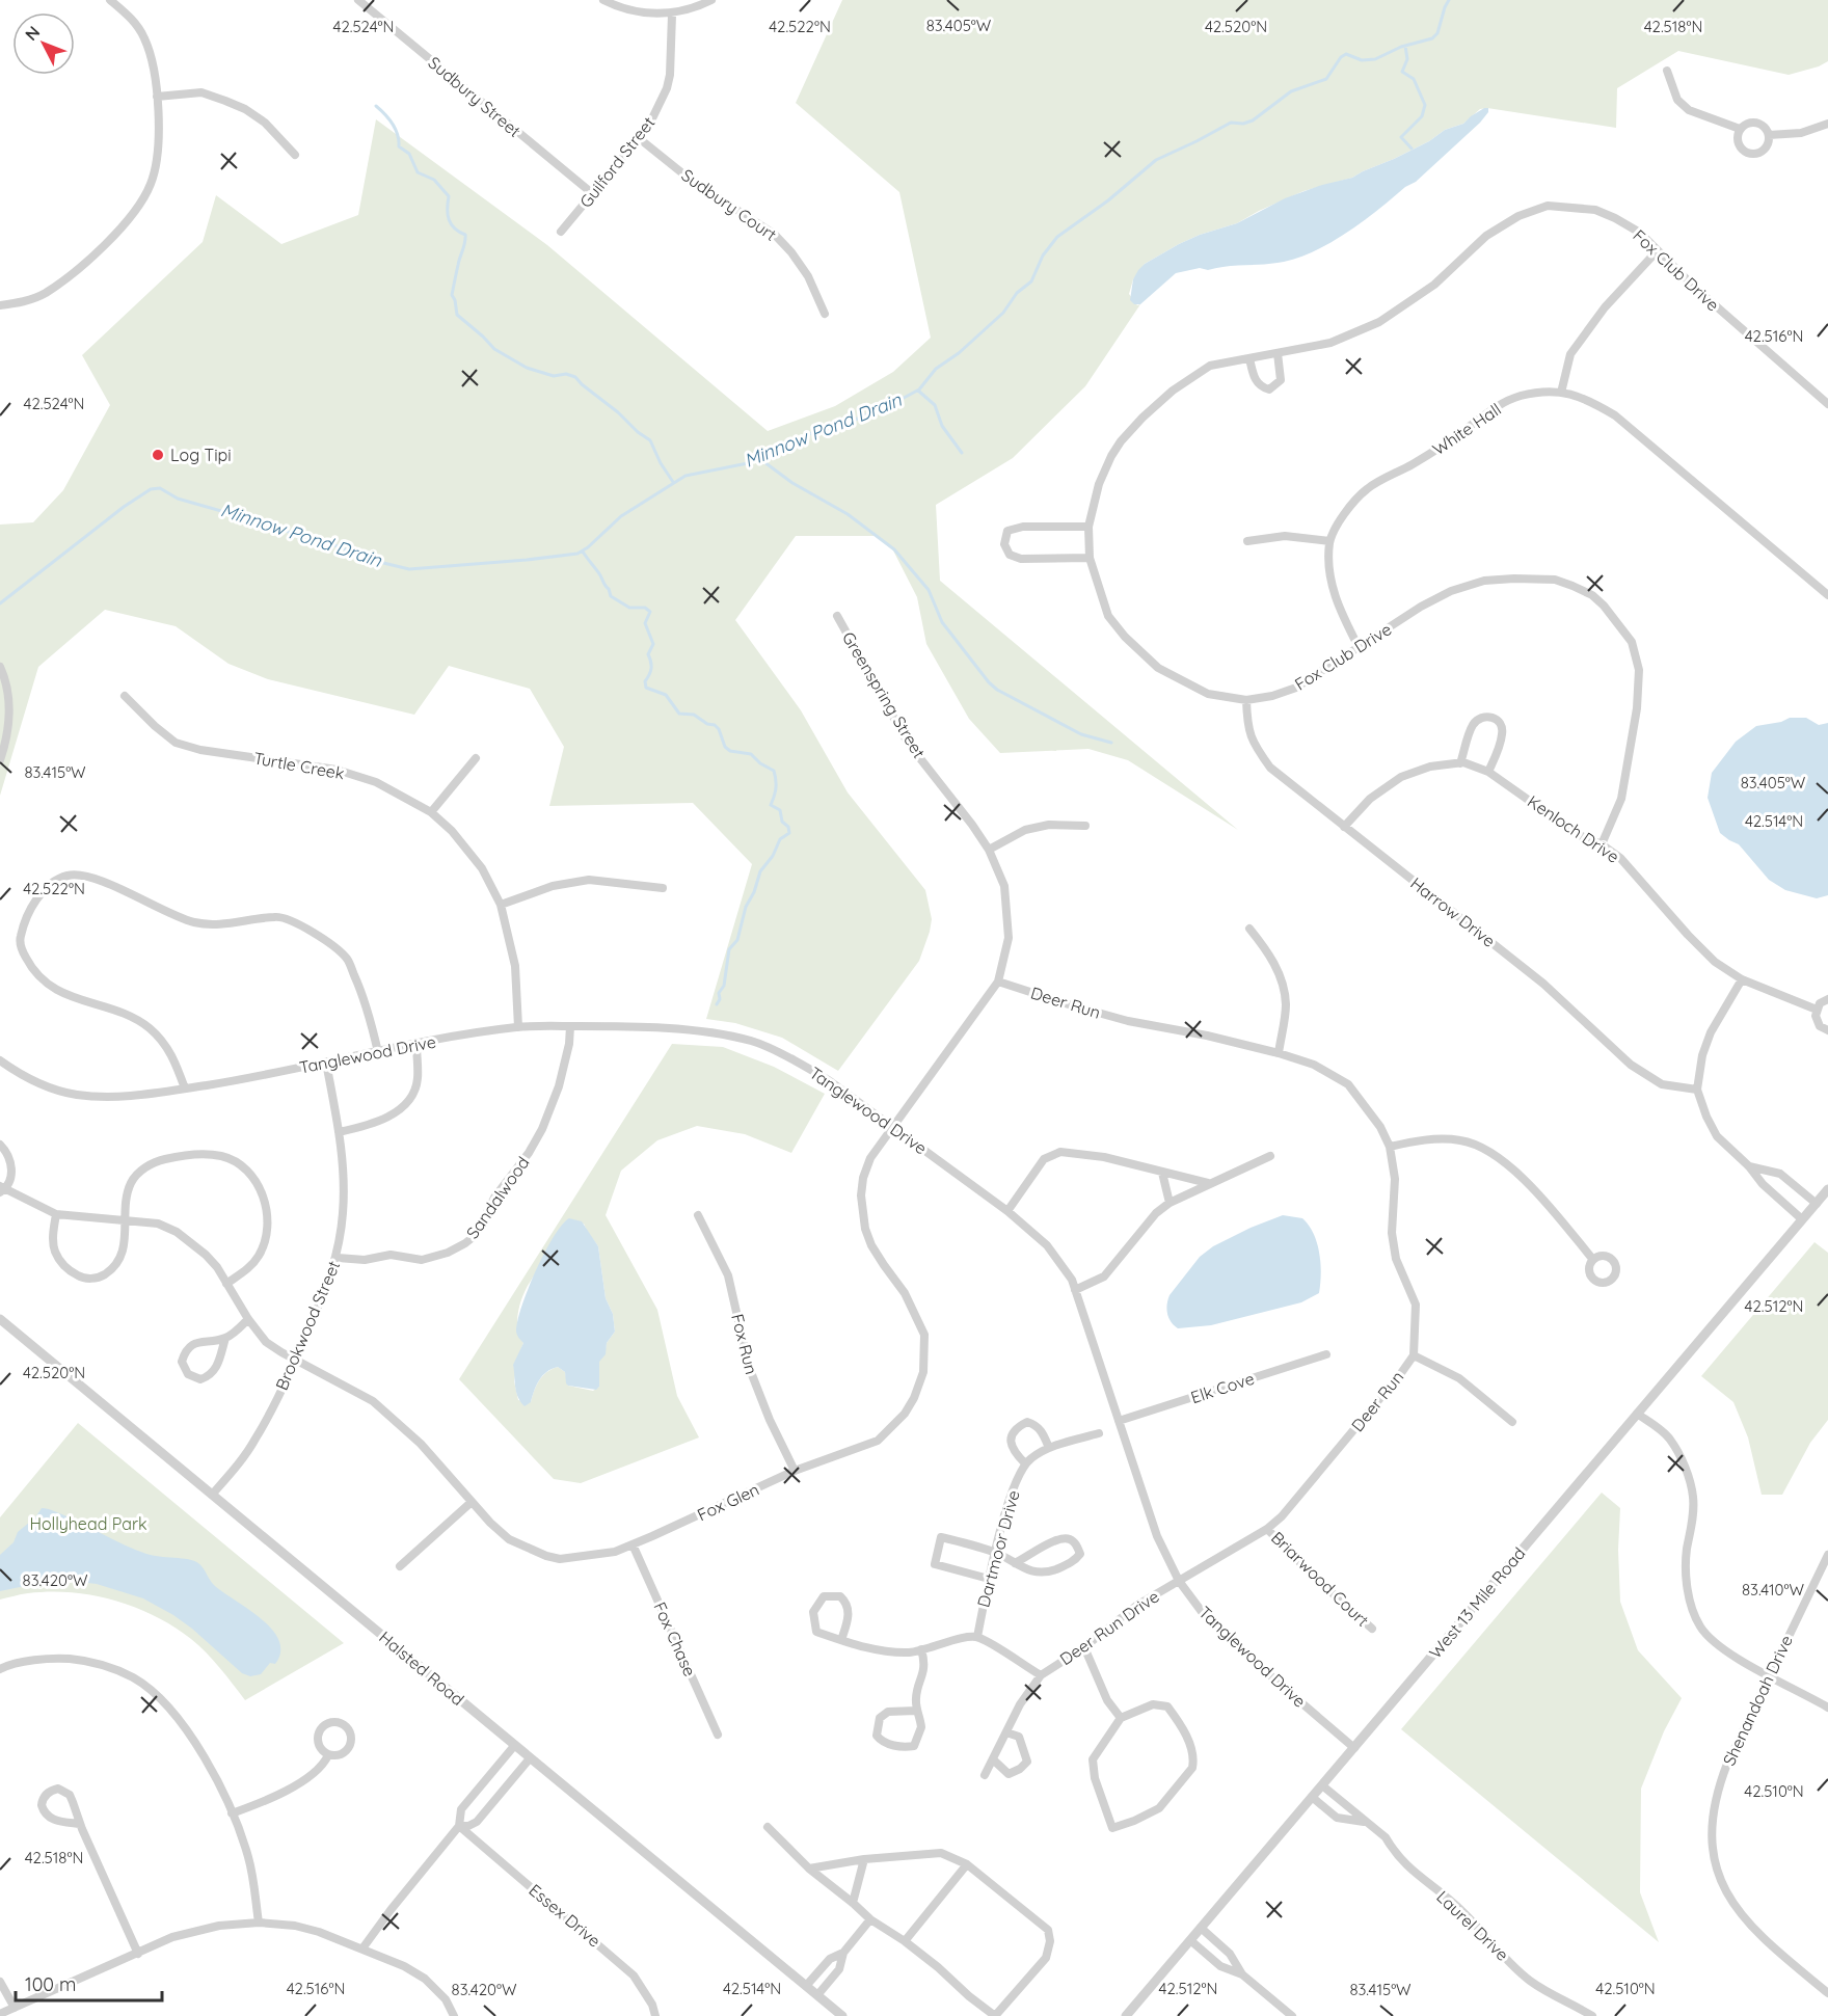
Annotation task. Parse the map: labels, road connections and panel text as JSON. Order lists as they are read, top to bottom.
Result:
{
  "streets": {
    "street": [
      "Sudbury Street",
      "Guilford Street",
      "Sudbury Court",
      "Fox Club Drive",
      "White Hall",
      "Greenspring Street",
      "Turtle Creek",
      "Kenloch Drive",
      "Harrow Drive",
      "Deer Run",
      "Tanglewood Drive",
      "Sandalwood",
      "Brookwood Street",
      "Fox Run",
      "Elk Cove",
      "Fox Glen",
      "Dartmoor Drive",
      "Briarwood Court",
      "West 13 Mile Road",
      "Deer Run Drive",
      "Fox Chase",
      "Halsted Road",
      "Shenandoah Drive",
      "Essex Drive",
      "Laurel Drive"
    ]
  },
  "crossings": [
    ["Sudbury Street", "Guilford Street"],
    ["Guilford Street", "Sudbury Court"],
    ["Fox Club Drive", "White Hall"],
    ["Fox Club Drive", "Kenloch Drive"],
    ["Fox Club Drive", "Harrow Drive"],
    ["Greenspring Street", "Deer Run"],
    ["Greenspring Street", "Tanglewood Drive"],
    ["Greenspring Street", "Fox Glen"],
    ["Turtle Creek", "Tanglewood Drive"],
    ["Kenloch Drive", "Harrow Drive"],
    ["Deer Run", "Tanglewood Drive"],
    ["Deer Run", "Briarwood Court"],
    ["Deer Run", "Deer Run Drive"],
    ["Tanglewood Drive", "Sandalwood"],
    ["Tanglewood Drive", "Brookwood Street"],
    ["Tanglewood Drive", "Elk Cove"],
    ["Tanglewood Drive", "Fox Glen"],
    ["Tanglewood Drive", "West 13 Mile Road"],
    ["Tanglewood Drive", "Deer Run Drive"],
    ["Sandalwood", "Brookwood Street"],
    ["Brookwood Street", "Fox Glen"],
    ["Brookwood Street", "Halsted Road"],
    ["Fox Run", "Fox Glen"],
    ["Fox Glen", "Fox Chase"],
    ["Dartmoor Drive", "Deer Run Drive"],
    ["West 13 Mile Road", "Laurel Drive"]
  ],
  "water": ["Minnow Pond Drain"],
  "parks": ["Hollyhead Park"],
  "places": ["Log Tipi"],
  "scale_bar": "100 m",
  "north": "top left",
  "coordinates": [
    "83.405°W",
    "42.524°N",
    "42.522°N",
    "42.520°N",
    "42.518°N",
    "42.516°N",
    "83.415°W",
    "42.514°N",
    "42.512°N",
    "83.420°W",
    "83.410°W",
    "42.510°N"
  ]
}
